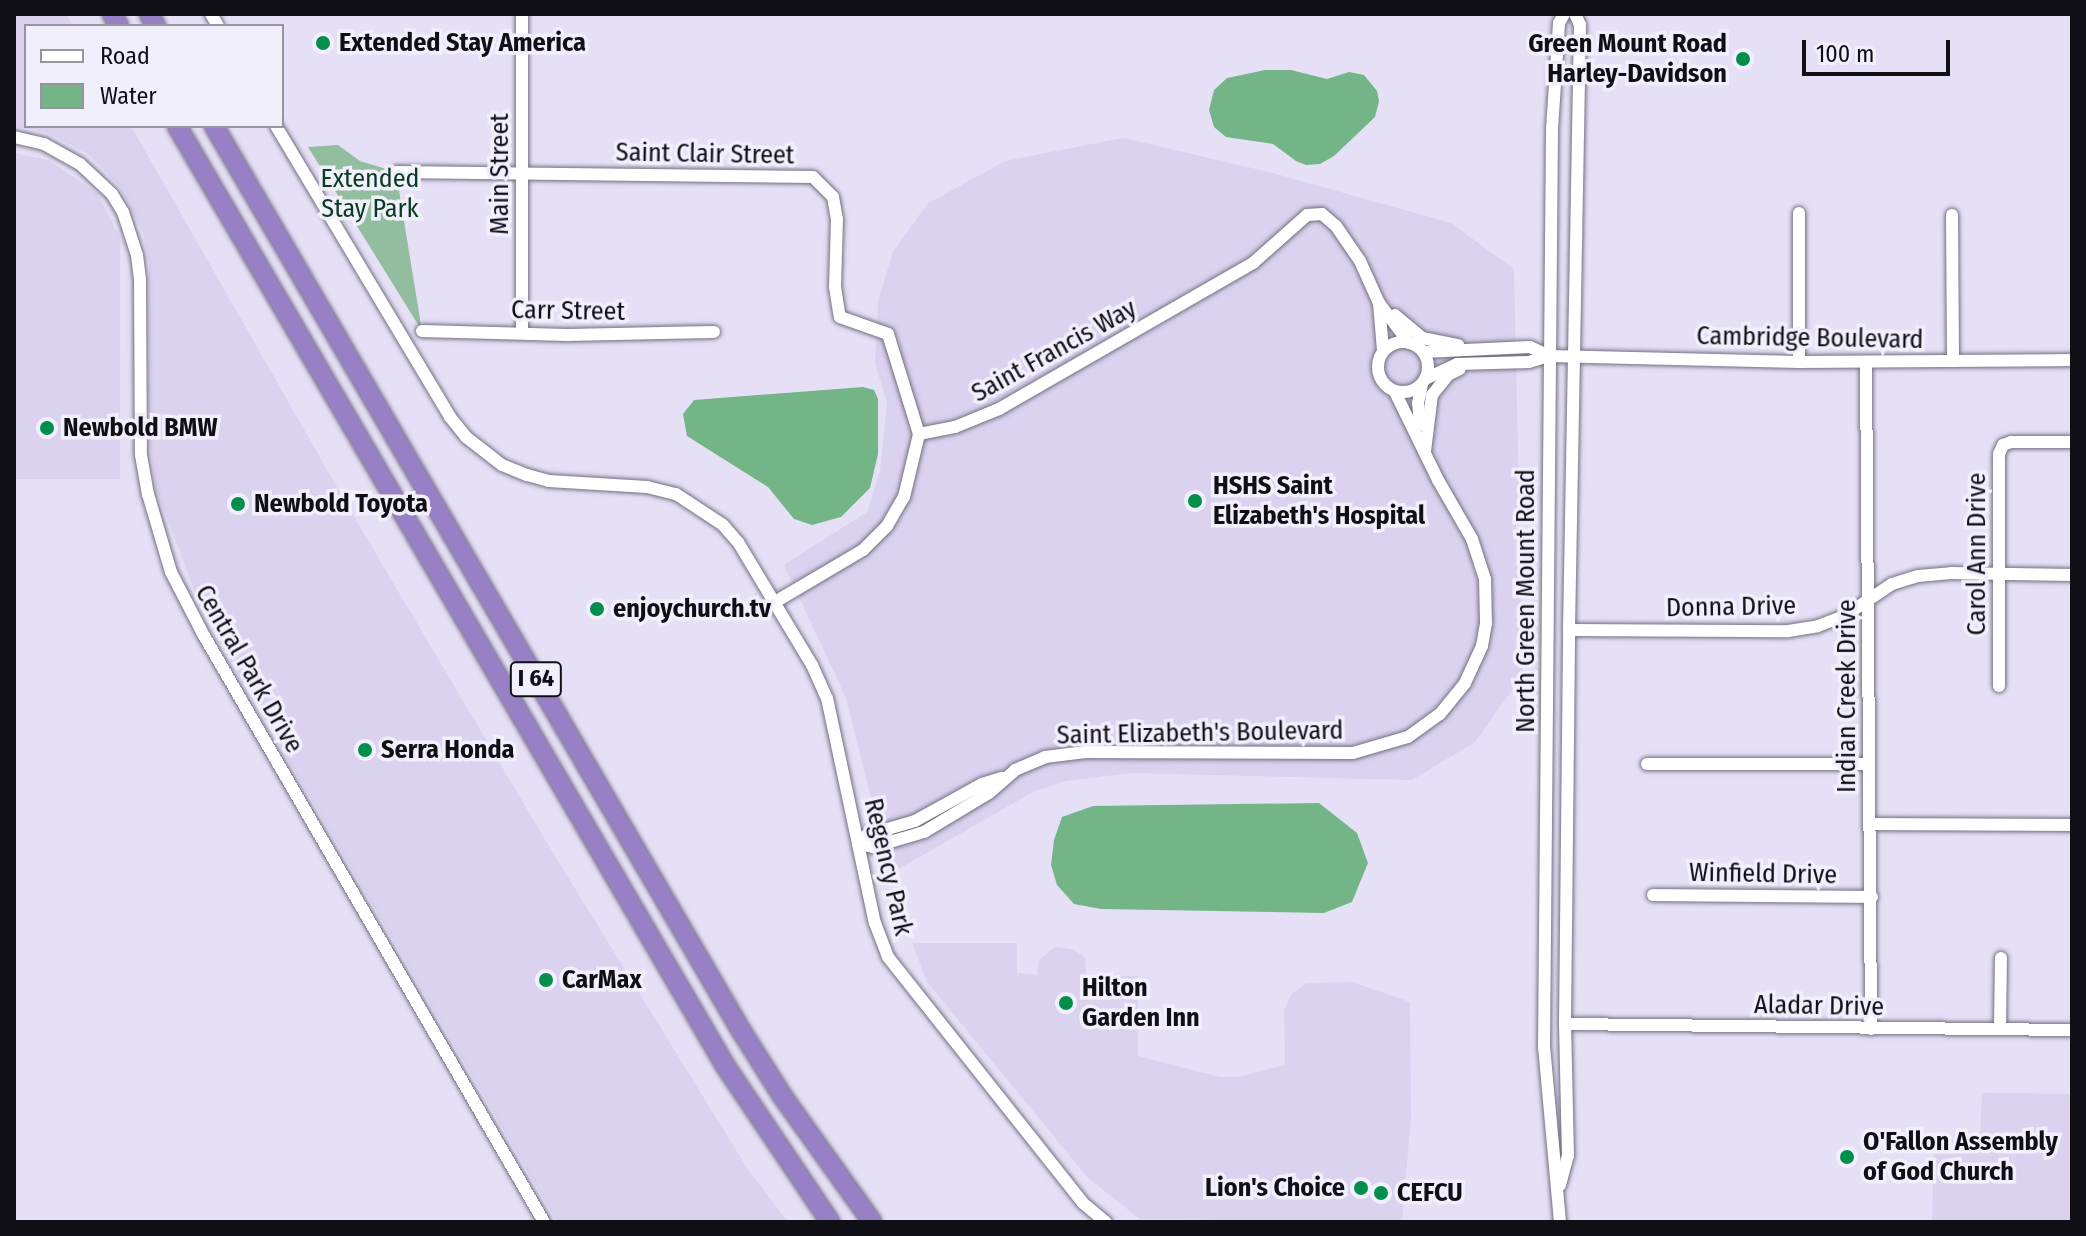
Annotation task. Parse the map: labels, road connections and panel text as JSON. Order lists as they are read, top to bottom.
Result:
{
  "streets": {
    "highway": ["I 64"],
    "street": [
      "Saint Clair Street",
      "Main Street",
      "Carr Street",
      "Cambridge Boulevard",
      "Saint Francis Way",
      "Carol Ann Drive",
      "North Green Mount Road",
      "Donna Drive",
      "Central Park Drive",
      "Indian Creek Drive",
      "Saint Elizabeth's Boulevard",
      "Regency Park",
      "Winfield Drive",
      "Aladar Drive"
    ]
  },
  "crossings": [
    ["Saint Clair Street", "Main Street"],
    ["Saint Clair Street", "Saint Francis Way"],
    ["Main Street", "Carr Street"],
    ["Cambridge Boulevard", "North Green Mount Road"],
    ["Cambridge Boulevard", "Indian Creek Drive"],
    ["Saint Francis Way", "Saint Elizabeth's Boulevard"],
    ["Carol Ann Drive", "Donna Drive"],
    ["North Green Mount Road", "Donna Drive"],
    ["North Green Mount Road", "Aladar Drive"],
    ["Donna Drive", "Indian Creek Drive"],
    ["Indian Creek Drive", "Winfield Drive"],
    ["Indian Creek Drive", "Aladar Drive"],
    ["Saint Elizabeth's Boulevard", "Regency Park"]
  ],
  "parks": ["Extended Stay Park"],
  "places": [
    "Extended Stay America",
    "Green Mount Road Harley-Davidson",
    "Newbold BMW",
    "HSHS Saint Elizabeth's Hospital",
    "Newbold Toyota",
    "enjoychurch.tv",
    "Serra Honda",
    "CarMax",
    "Hilton Garden Inn",
    "O'Fallon Assembly of God Church",
    "Lion's Choice",
    "CEFCU"
  ],
  "legend": ["Road", "Water"],
  "scale_bar": "100 m"
}
